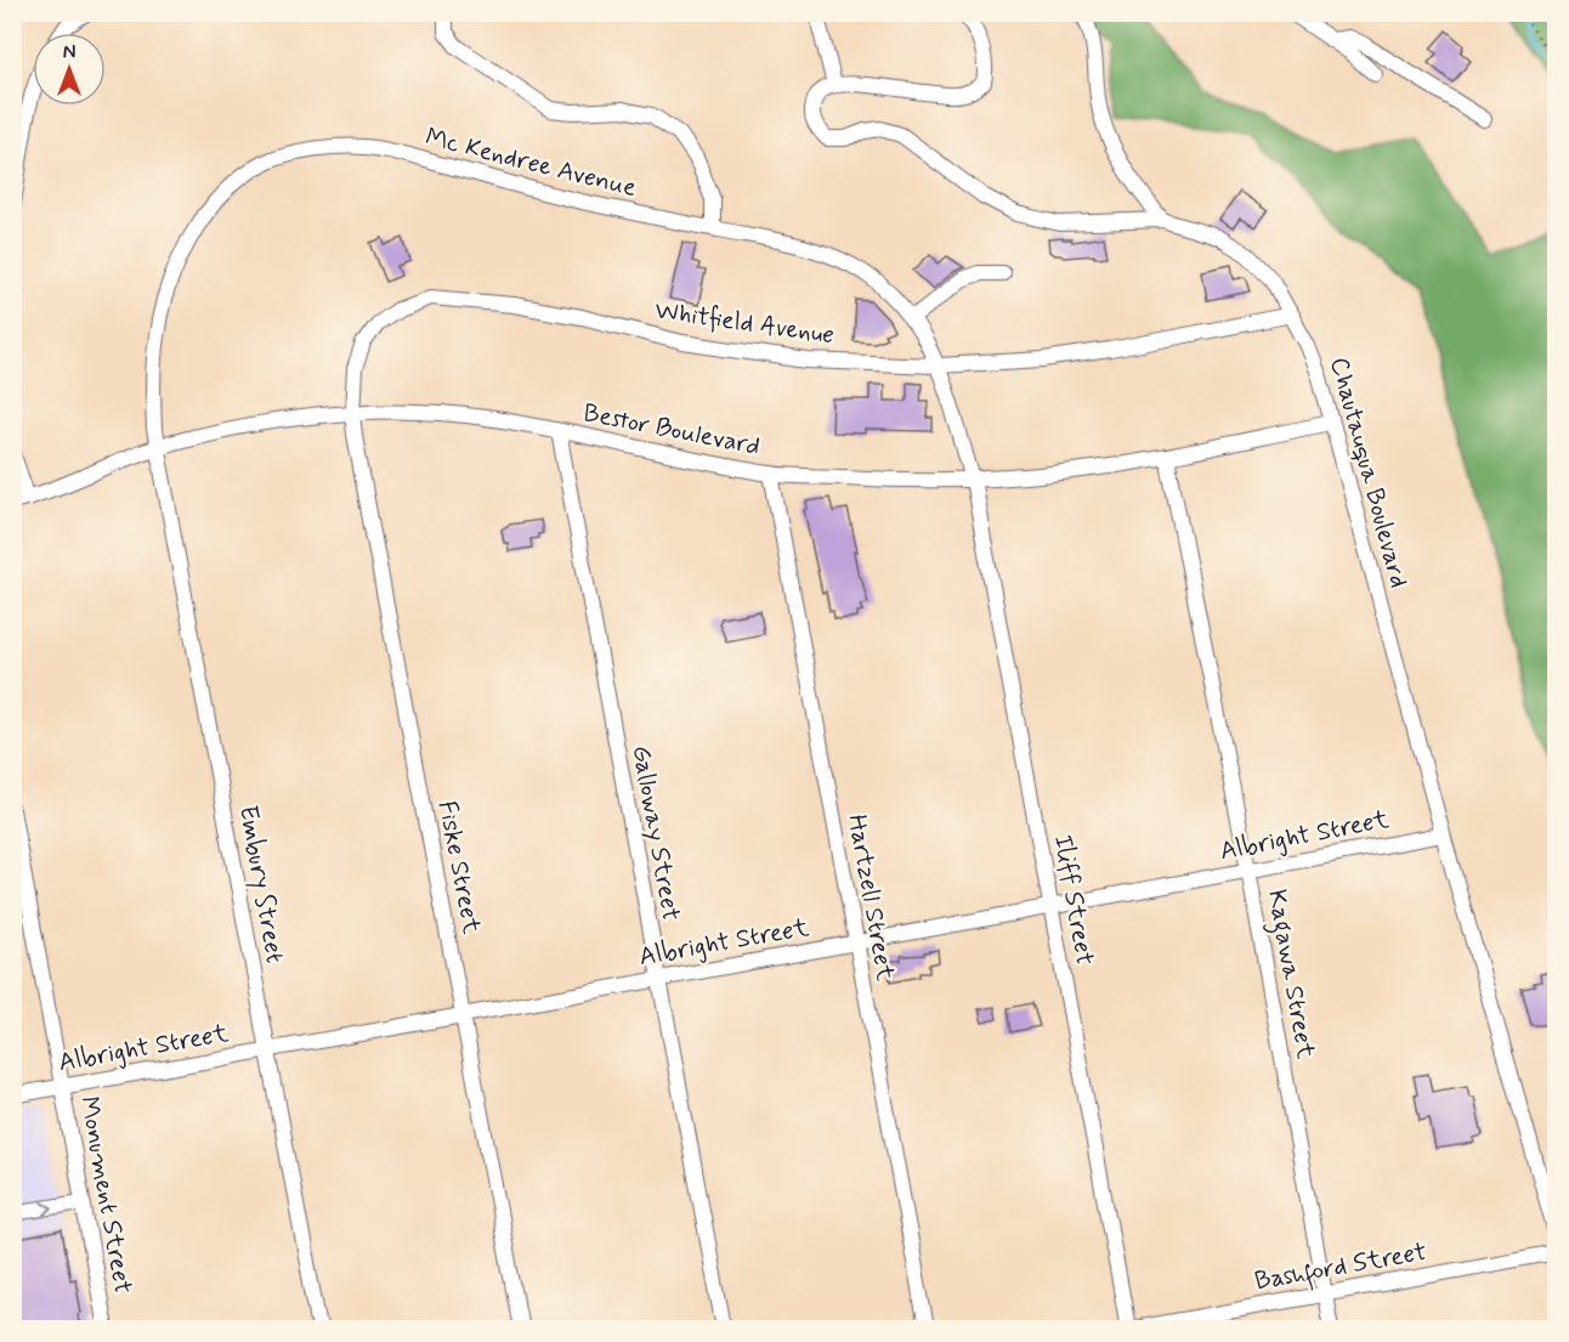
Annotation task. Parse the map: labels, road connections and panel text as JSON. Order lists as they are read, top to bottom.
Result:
{
  "streets": {
    "street": [
      "Mc Kendree Avenue",
      "Whitfield Avenue",
      "Bestor Boulevard",
      "Chautauqua Boulevard",
      "Galloway Street",
      "Albright Street",
      "Fiske Street",
      "Embury Street",
      "Hartzell Street",
      "Iliff Street",
      "Kagawa Street",
      "Monument Street",
      "Bashford Street"
    ]
  },
  "crossings": [
    ["Mc Kendree Avenue", "Whitfield Avenue"],
    ["Mc Kendree Avenue", "Bestor Boulevard"],
    ["Mc Kendree Avenue", "Embury Street"],
    ["Mc Kendree Avenue", "Iliff Street"],
    ["Whitfield Avenue", "Bestor Boulevard"],
    ["Whitfield Avenue", "Chautauqua Boulevard"],
    ["Whitfield Avenue", "Fiske Street"],
    ["Bestor Boulevard", "Chautauqua Boulevard"],
    ["Bestor Boulevard", "Galloway Street"],
    ["Bestor Boulevard", "Fiske Street"],
    ["Bestor Boulevard", "Embury Street"],
    ["Bestor Boulevard", "Hartzell Street"],
    ["Bestor Boulevard", "Iliff Street"],
    ["Bestor Boulevard", "Kagawa Street"],
    ["Chautauqua Boulevard", "Albright Street"],
    ["Galloway Street", "Albright Street"],
    ["Albright Street", "Fiske Street"],
    ["Albright Street", "Embury Street"],
    ["Albright Street", "Hartzell Street"],
    ["Albright Street", "Iliff Street"],
    ["Albright Street", "Kagawa Street"],
    ["Albright Street", "Monument Street"],
    ["Kagawa Street", "Bashford Street"]
  ],
  "north": "top"
}
